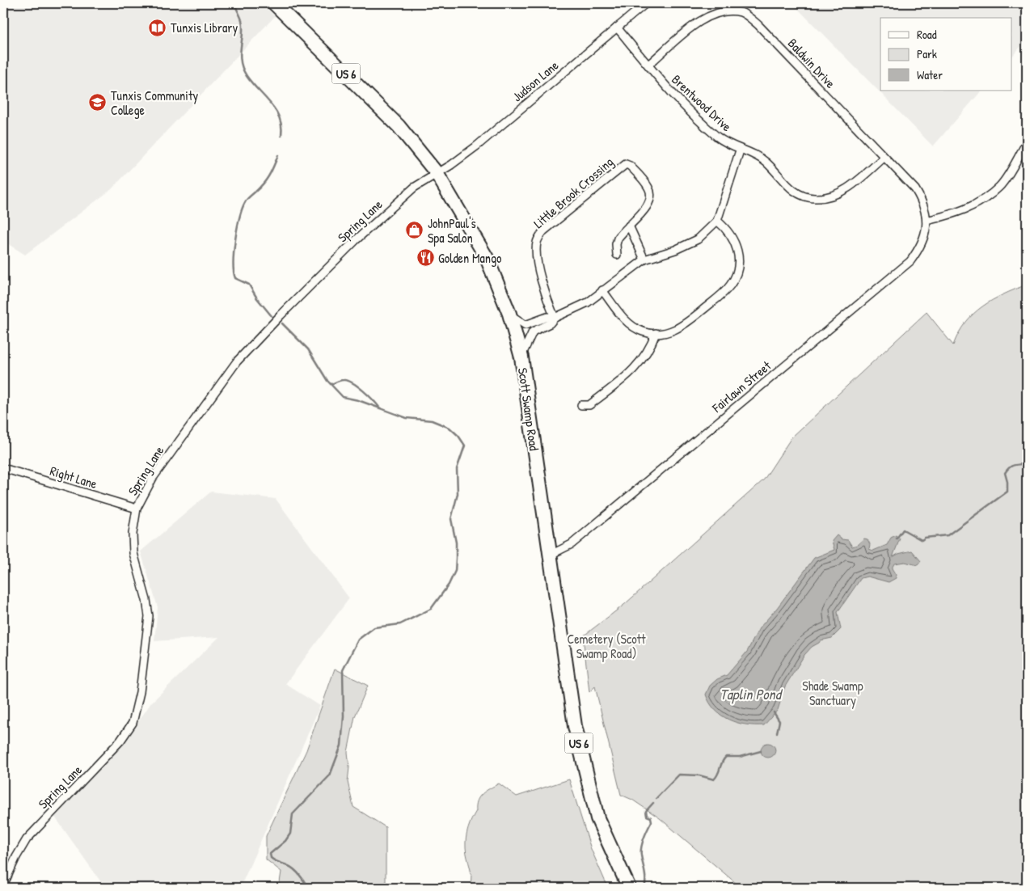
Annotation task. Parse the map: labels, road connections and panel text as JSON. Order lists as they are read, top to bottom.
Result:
{
  "streets": {
    "highway": ["US 6", "Scott Swamp Road"],
    "street": [
      "Baldwin Drive",
      "Judson Lane",
      "Brentwood Drive",
      "Little Brook Crossing",
      "Spring Lane",
      "Fairlawn Street",
      "Right Lane"
    ]
  },
  "crossings": [
    ["Baldwin Drive", "Brentwood Drive"],
    ["Baldwin Drive", "Fairlawn Street"],
    ["Judson Lane", "Brentwood Drive"],
    ["Judson Lane", "Spring Lane"],
    ["Judson Lane", "Scott Swamp Road"],
    ["Spring Lane", "Scott Swamp Road"],
    ["Spring Lane", "Right Lane"],
    ["Fairlawn Street", "Scott Swamp Road"]
  ],
  "water": ["Taplin Pond"],
  "parks": ["Cemetery (Scott Swamp Road)", "Shade Swamp Sanctuary"],
  "places": {
    "library": ["Tunxis Library"],
    "school or university": ["Tunxis Community College"],
    "shop": ["JohnPaul's Spa Salon"],
    "restaurant": ["Golden Mango"]
  },
  "legend": ["Road", "Park", "Water"]
}
